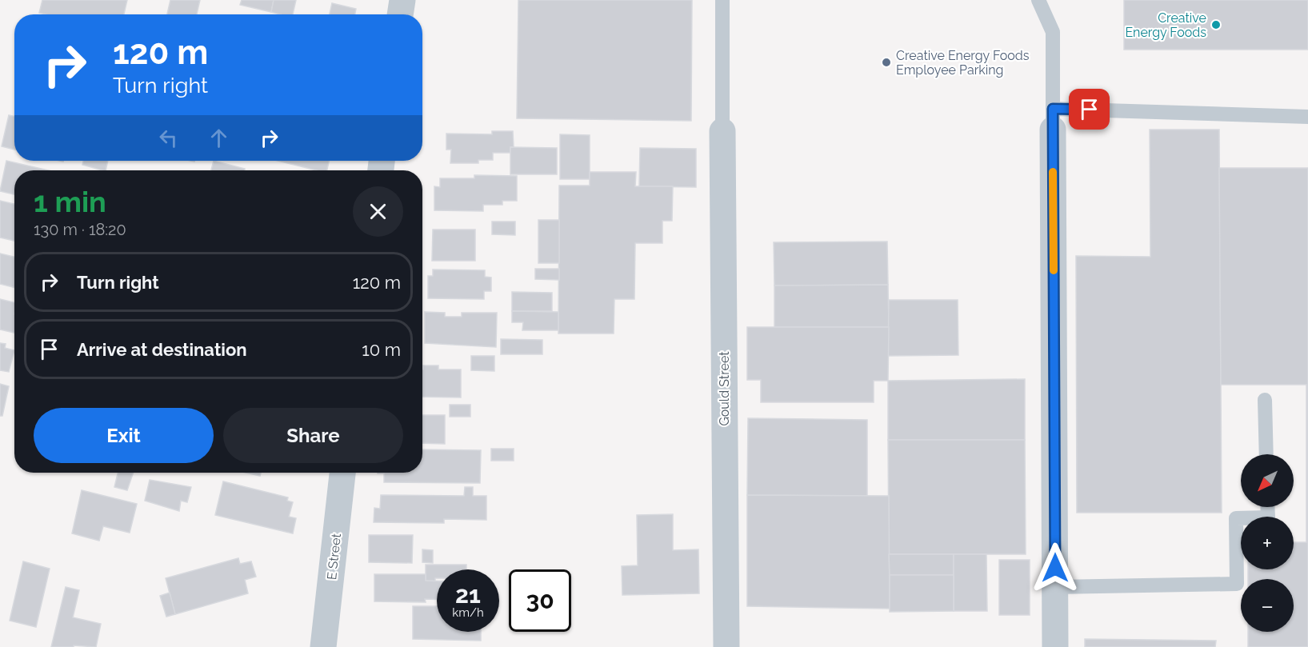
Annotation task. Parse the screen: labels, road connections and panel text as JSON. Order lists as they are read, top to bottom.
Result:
{
  "streets": {
    "street": ["Gould Street", "E Street"]
  },
  "places": ["Creative Energy Foods", "Creative Energy Foods Employee Parking"],
  "north": "bottom left",
  "page": {
    "turn": ["120 m", "Turn right"],
    "heading": ["1 min", "130 m · 18:20"],
    "list": [
      {
        "name": "Turn right",
        "value": "120 m"
      },
      {
        "name": "Arrive at destination",
        "value": "10 m"
      }
    ],
    "buttons": ["Exit", "Share"],
    "map_buttons": ["+", "−"],
    "speed": "21 km/h",
    "limit": "30"
  }
}
